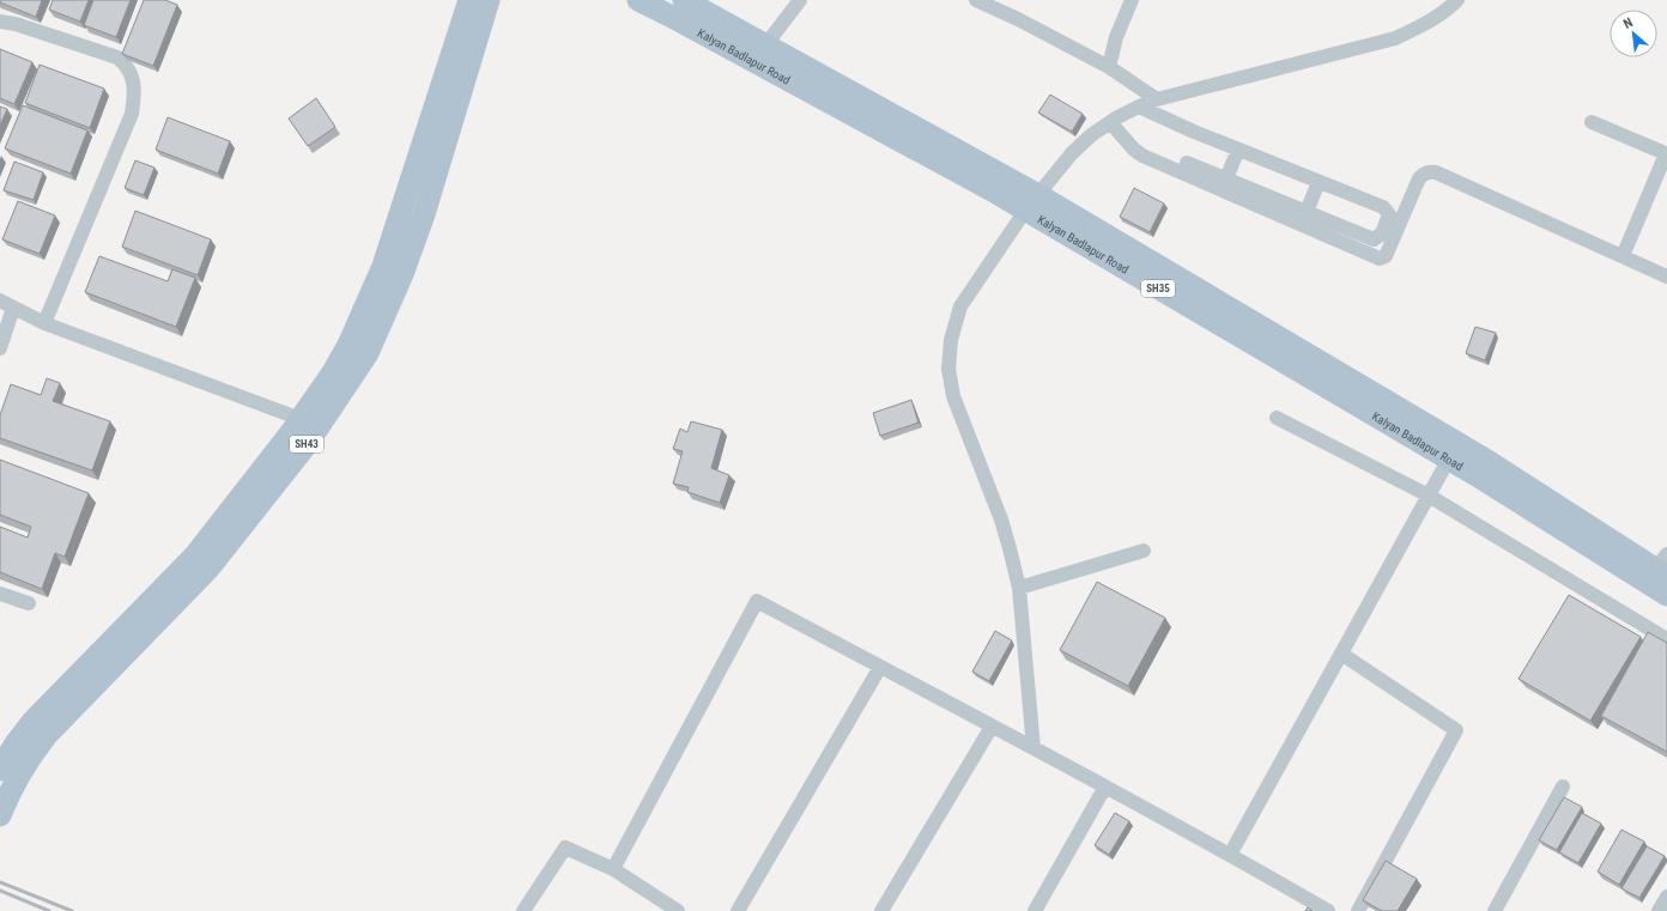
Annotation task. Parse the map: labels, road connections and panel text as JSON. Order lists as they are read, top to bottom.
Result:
{
  "streets": {
    "main road": ["Kalyan Badlapur Road", "SH35", "SH43"]
  },
  "north": "top left"
}
